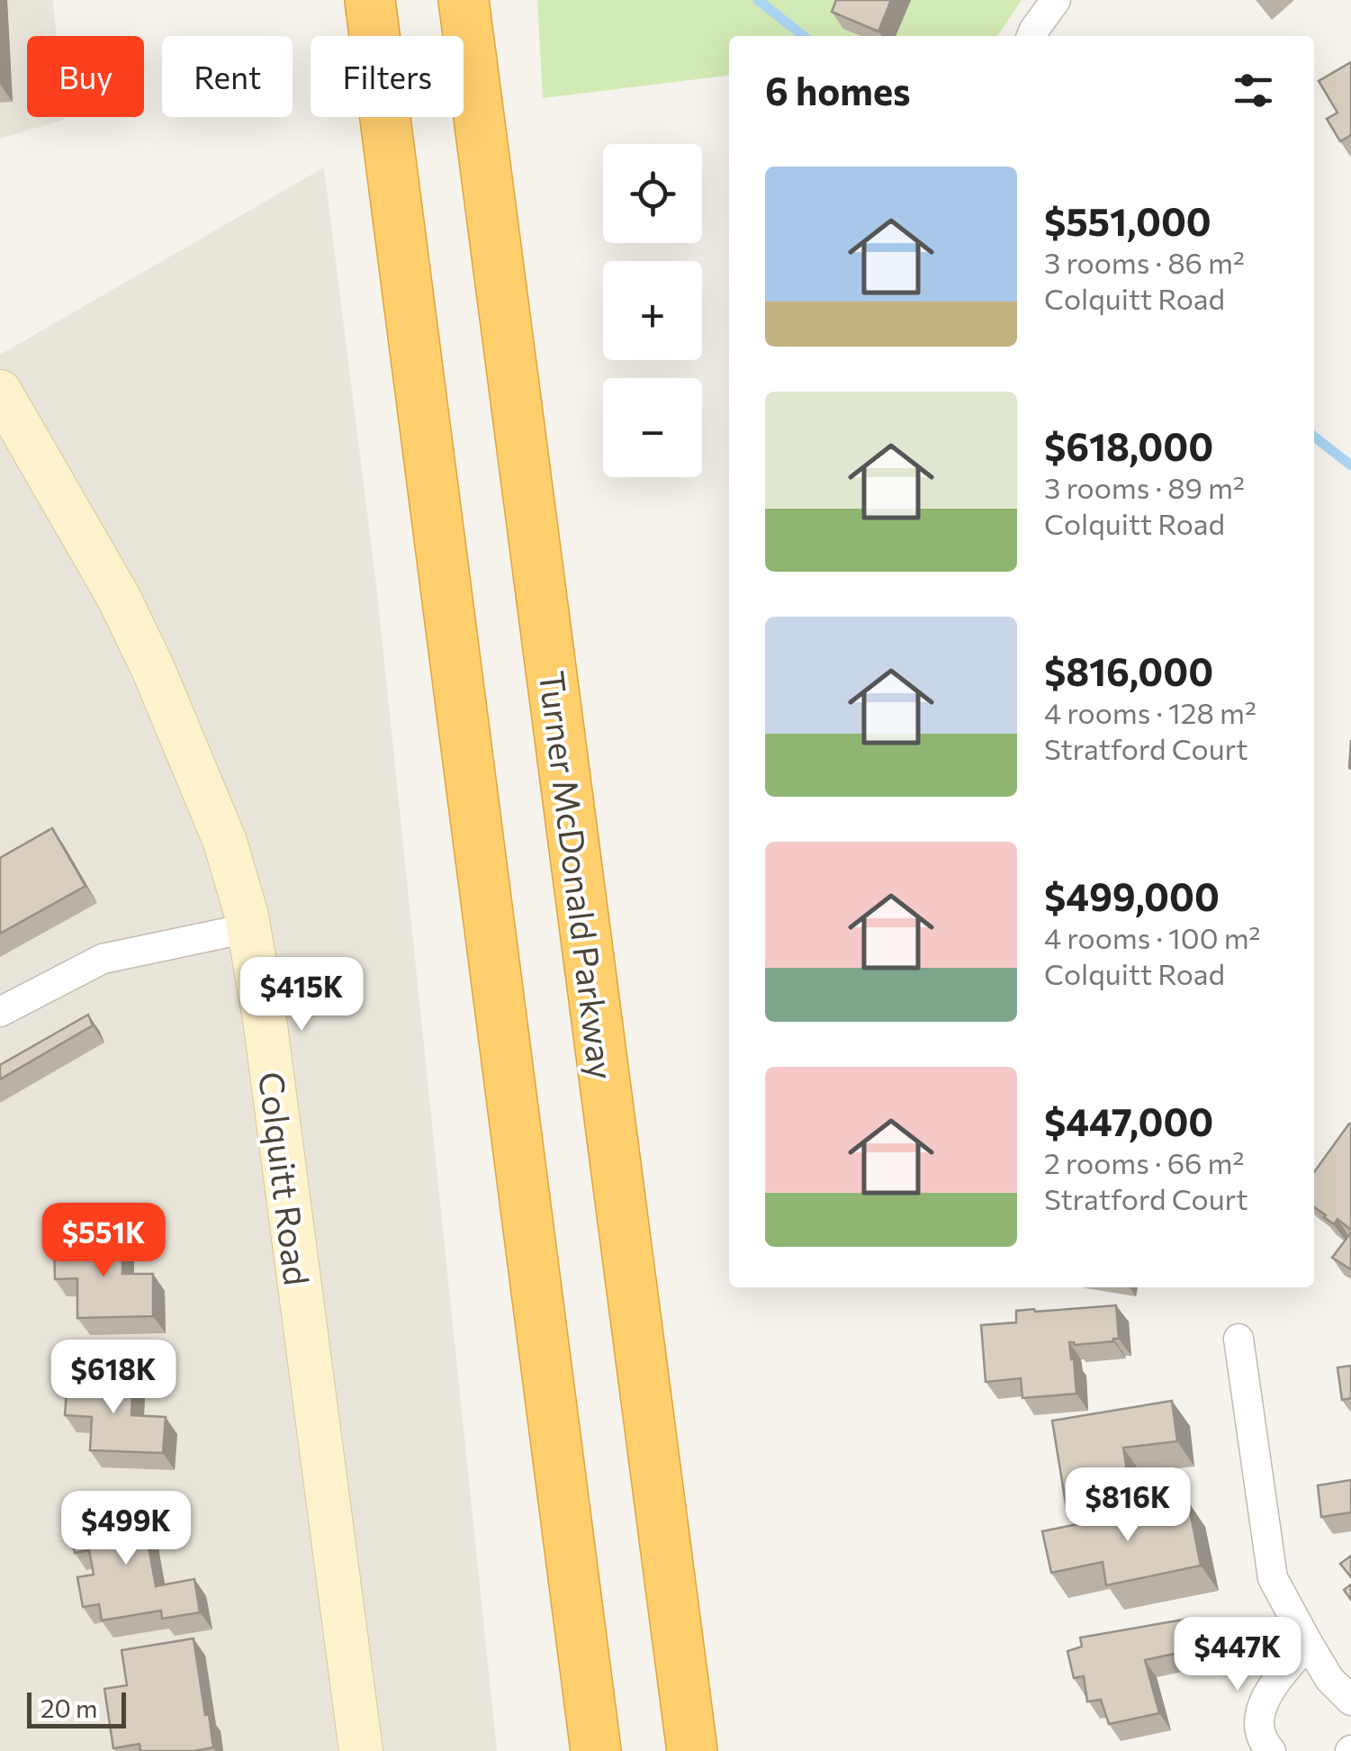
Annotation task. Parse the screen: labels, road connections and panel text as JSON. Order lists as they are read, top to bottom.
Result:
{
  "streets": {
    "highway": ["Turner McDonald Parkway"],
    "street": ["Colquitt Road"]
  },
  "scale_bar": "20 m",
  "page": {
    "chip": ["Buy", "Rent", "Filters"],
    "heading": "6 homes",
    "map_buttons": ["+", "−"],
    "list": [
      {
        "name": "$551,000",
        "note": "3 rooms · 86 m² · Colquitt Road"
      },
      {
        "name": "$618,000",
        "note": "3 rooms · 89 m² · Colquitt Road"
      },
      {
        "name": "$816,000",
        "note": "4 rooms · 128 m² · Stratford Court"
      },
      {
        "name": "$499,000",
        "note": "4 rooms · 100 m² · Colquitt Road"
      },
      {
        "name": "$447,000",
        "note": "2 rooms · 66 m² · Stratford Court"
      }
    ],
    "price": [
      "$415K",
      "$551K",
      "$618K",
      "$816K",
      "$499K",
      "$447K"
    ],
    "scale": "20 m"
  }
}
